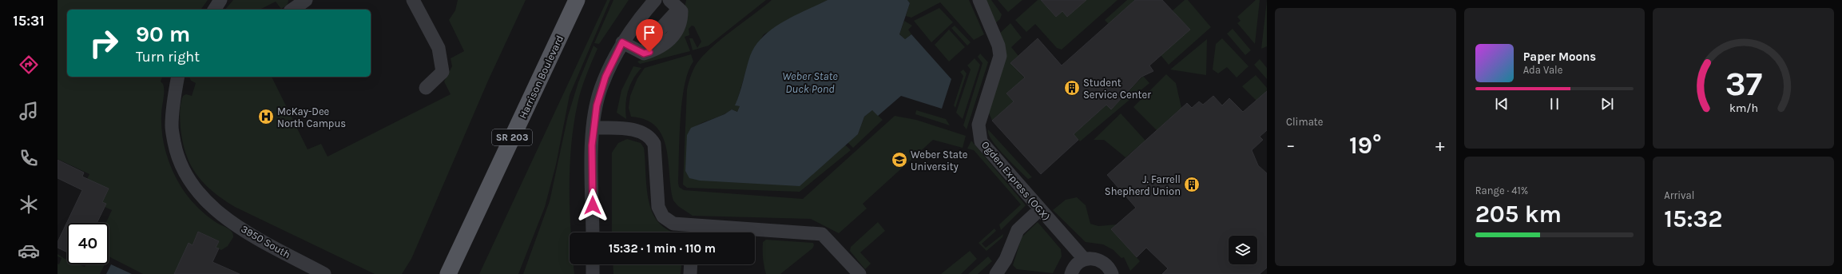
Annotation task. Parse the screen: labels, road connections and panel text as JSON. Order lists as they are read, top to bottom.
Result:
{
  "streets": {
    "main road": ["Harrison Boulevard", "SR 203"],
    "street": ["Ogden Express (OGX)", "3950 South"]
  },
  "water": ["Weber State Duck Pond"],
  "places": {
    "building": ["Student Service Center", "J. Farrell Shepherd Union"],
    "hospital": ["McKay-Dee North Campus"],
    "school or university": ["Weber State University"]
  },
  "page": {
    "tabs": "15:31",
    "tile": [
      "Climate",
      ["Range · 41%", "205 km"],
      ["Arrival", "15:32"]
    ],
    "turn": ["90 m", "Turn right"],
    "song": ["Paper Moons", "Ada Vale"],
    "heat": ["−", "19°", "+"],
    "limit": "40",
    "trip": "15:32 · 1 min · 110 m",
    "gauge": ["37", "km/h"]
  }
}
